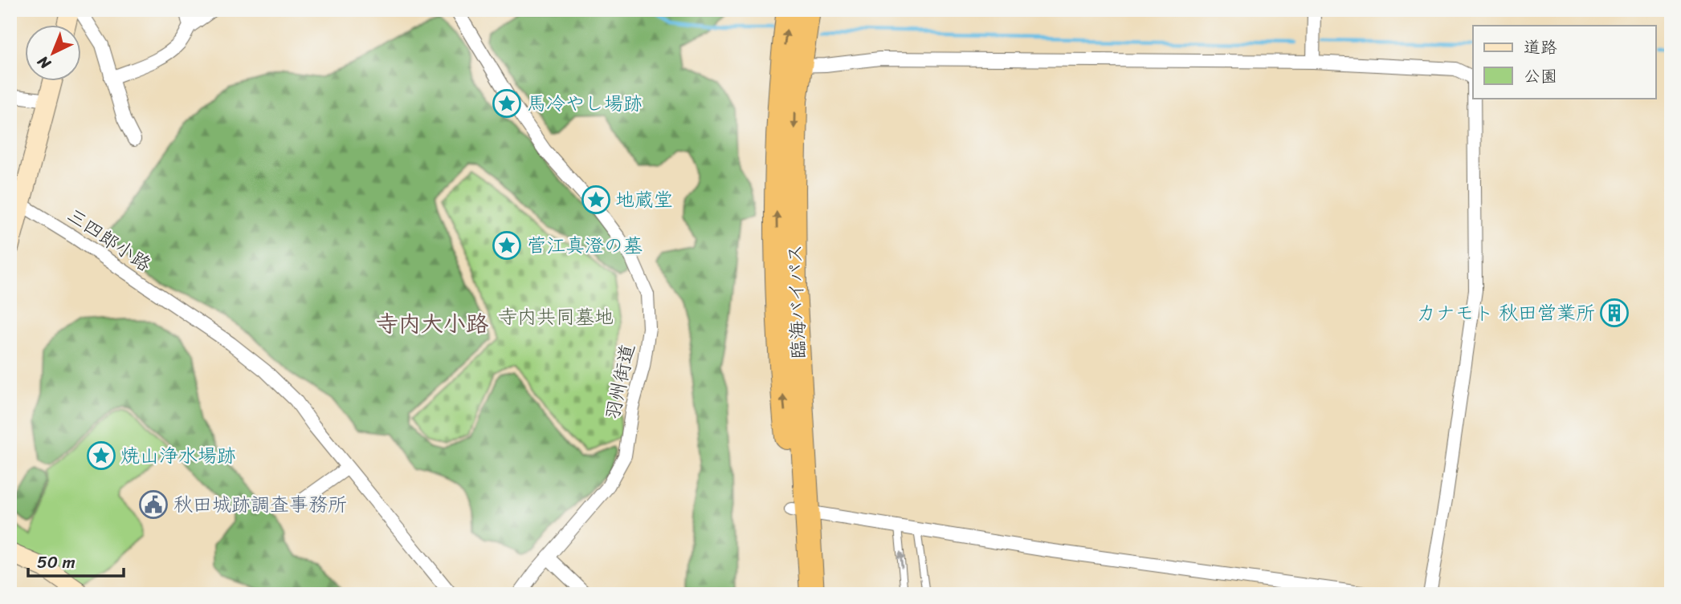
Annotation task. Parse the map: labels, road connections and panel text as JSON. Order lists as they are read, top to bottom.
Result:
{
  "streets": {
    "highway": ["臨海バイパス"],
    "street": ["三四郎小路", "羽州街道"]
  },
  "districts": ["寺内大小路"],
  "parks": ["寺内共同墓地"],
  "places": {
    "place": [
      "馬冷やし場跡",
      "地蔵堂",
      "菅江真澄の墓",
      "焼山浄水場跡"
    ],
    "building": ["カナモト 秋田営業所"],
    "public building": ["秋田城跡調査事務所"]
  },
  "legend": ["道路", "公園"],
  "scale_bar": "50 m",
  "north": "bottom left"
}
